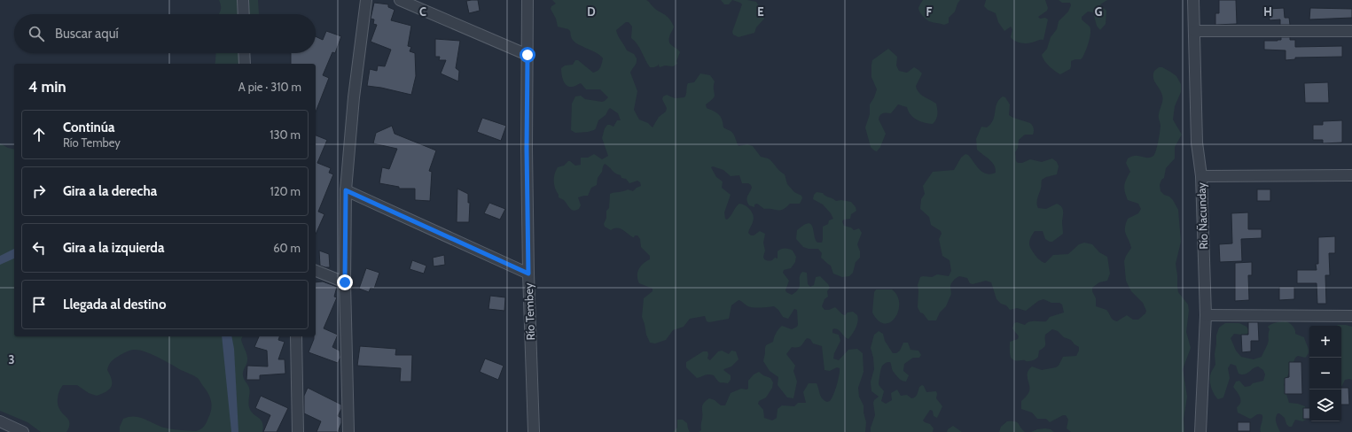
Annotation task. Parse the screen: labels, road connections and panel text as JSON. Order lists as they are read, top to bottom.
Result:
{
  "streets": {
    "street": ["Río Ñacunday", "Río Tembey"]
  },
  "page": {
    "search": "Buscar aquí",
    "heading": ["4 min", "A pie · 310 m"],
    "list": [
      ["Continúa", "Río Tembey", "130 m"],
      ["Gira a la derecha", "120 m"],
      ["Gira a la izquierda", "60 m"],
      "Llegada al destino"
    ],
    "map_buttons": ["+", "−"]
  },
  "grid": {
    "columns": [
      "C",
      "D",
      "E",
      "F",
      "G",
      "H"
    ],
    "rows": ["3"]
  }
}
